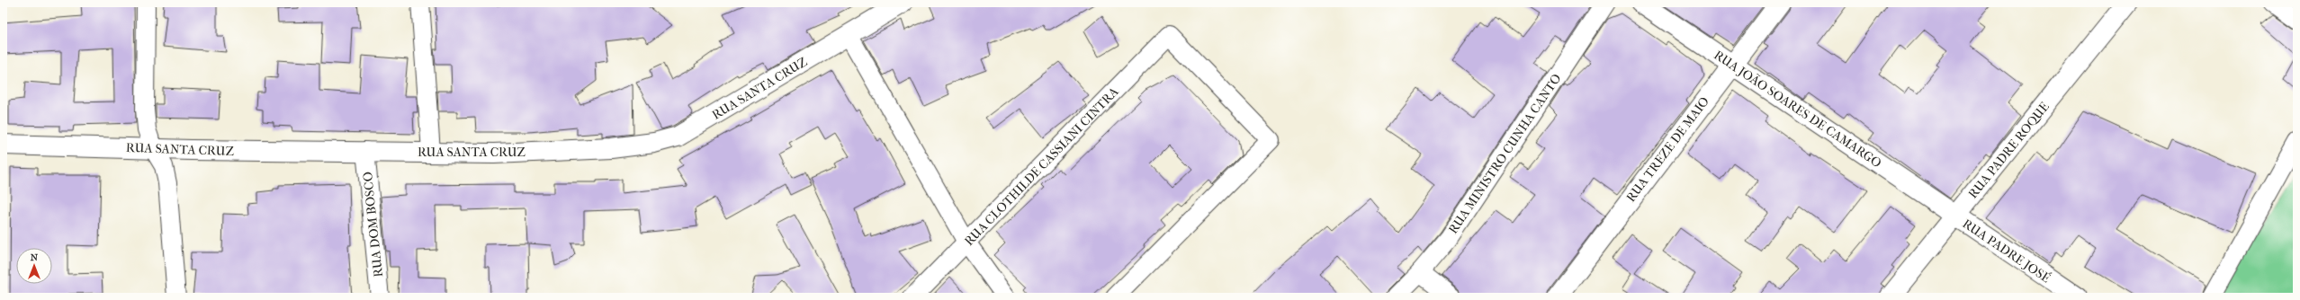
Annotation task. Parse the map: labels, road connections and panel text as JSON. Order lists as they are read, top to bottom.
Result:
{
  "streets": {
    "street": [
      "RUA SANTA CRUZ",
      "RUA JOÃO SOARES DE CAMARGO",
      "RUA TREZE DE MAIO",
      "RUA PADRE ROQUE",
      "RUA MINISTRO CUNHA CANTO",
      "RUA CLOTHILDE CASSIANI CINTRA",
      "RUA DOM BOSCO",
      "RUA PADRE JOSÉ"
    ]
  },
  "crossings": [
    ["RUA SANTA CRUZ", "RUA DOM BOSCO"],
    ["RUA JOÃO SOARES DE CAMARGO", "RUA TREZE DE MAIO"],
    ["RUA JOÃO SOARES DE CAMARGO", "RUA PADRE ROQUE"],
    ["RUA JOÃO SOARES DE CAMARGO", "RUA PADRE JOSÉ"],
    ["RUA PADRE ROQUE", "RUA PADRE JOSÉ"]
  ],
  "north": "top"
}
